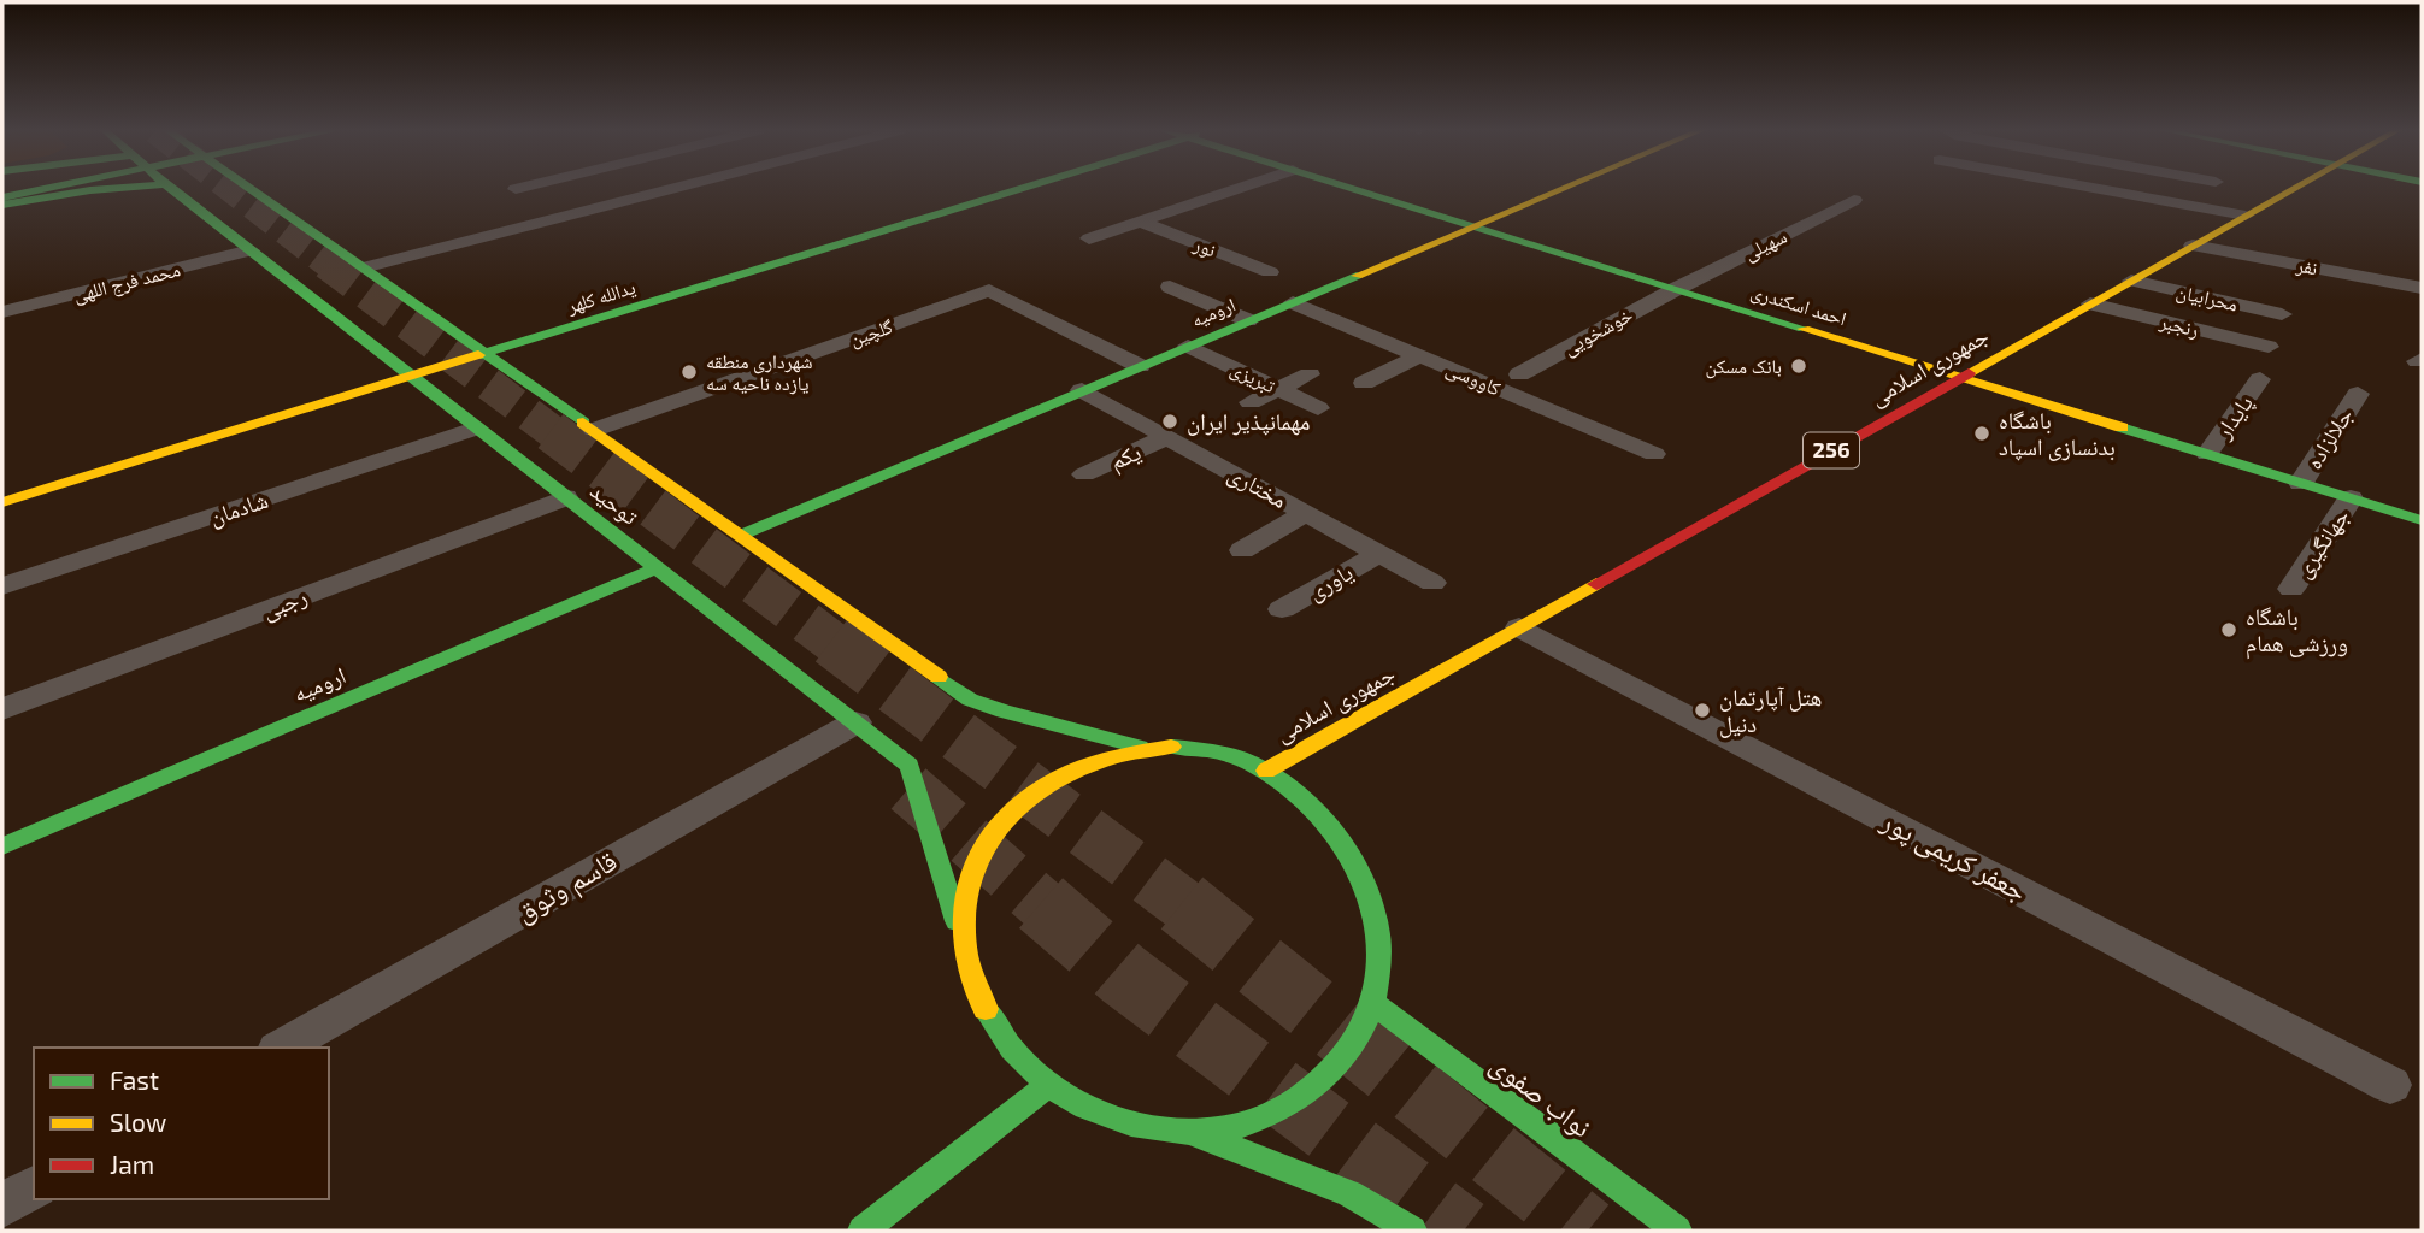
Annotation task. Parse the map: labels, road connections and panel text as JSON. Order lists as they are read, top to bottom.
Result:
{
  "streets": {
    "main road": [
      "یدالله کلهر",
      "احمد اسکندری",
      "ارومیه",
      "جمهوری اسلامی",
      "256",
      "توحید",
      "نواب صفوی"
    ],
    "street": [
      "سهیلی",
      "نور",
      "نفر",
      "محمد فرج اللهی",
      "محرابیان",
      "رنجبر",
      "خوشخویی",
      "گلچین",
      "تبریزی",
      "کاووسی",
      "پایدار",
      "جلالزاده",
      "یکم",
      "مختاری",
      "شادمان",
      "جهانگیری",
      "یاوری",
      "رجبی",
      "جعفر کریمی پور",
      "قاسم وثوق"
    ]
  },
  "crossings": [
    ["سهیلی", "احمد اسکندری"],
    ["سهیلی", "خوشخویی"],
    ["نفر", "جمهوری اسلامی"],
    ["محمد فرج اللهی", "توحید"],
    ["یدالله کلهر", "توحید"],
    ["محرابیان", "جمهوری اسلامی"],
    ["احمد اسکندری", "ارومیه"],
    ["احمد اسکندری", "خوشخویی"],
    ["احمد اسکندری", "جمهوری اسلامی"],
    ["احمد اسکندری", "پایدار"],
    ["احمد اسکندری", "جلالزاده"],
    ["احمد اسکندری", "جهانگیری"],
    ["ارومیه", "گلچین"],
    ["ارومیه", "تبریزی"],
    ["ارومیه", "کاووسی"],
    ["ارومیه", "مختاری"],
    ["ارومیه", "توحید"],
    ["رنجبر", "جمهوری اسلامی"],
    ["گلچین", "توحید"],
    ["جمهوری اسلامی", "جعفر کریمی پور"],
    ["یکم", "مختاری"],
    ["مختاری", "یاوری"],
    ["توحید", "شادمان"],
    ["توحید", "رجبی"],
    ["توحید", "قاسم وثوق"]
  ],
  "places": [
    "بانک مسکن",
    "شهرداری منطقه یازده ناحیه سه",
    "مهمانپذیر ایران",
    "باشگاه بدنسازی اسپاد",
    "باشگاه ورزشی همام",
    "هتل آپارتمان دنیل"
  ],
  "legend": ["Fast", "Slow", "Jam"]
}
